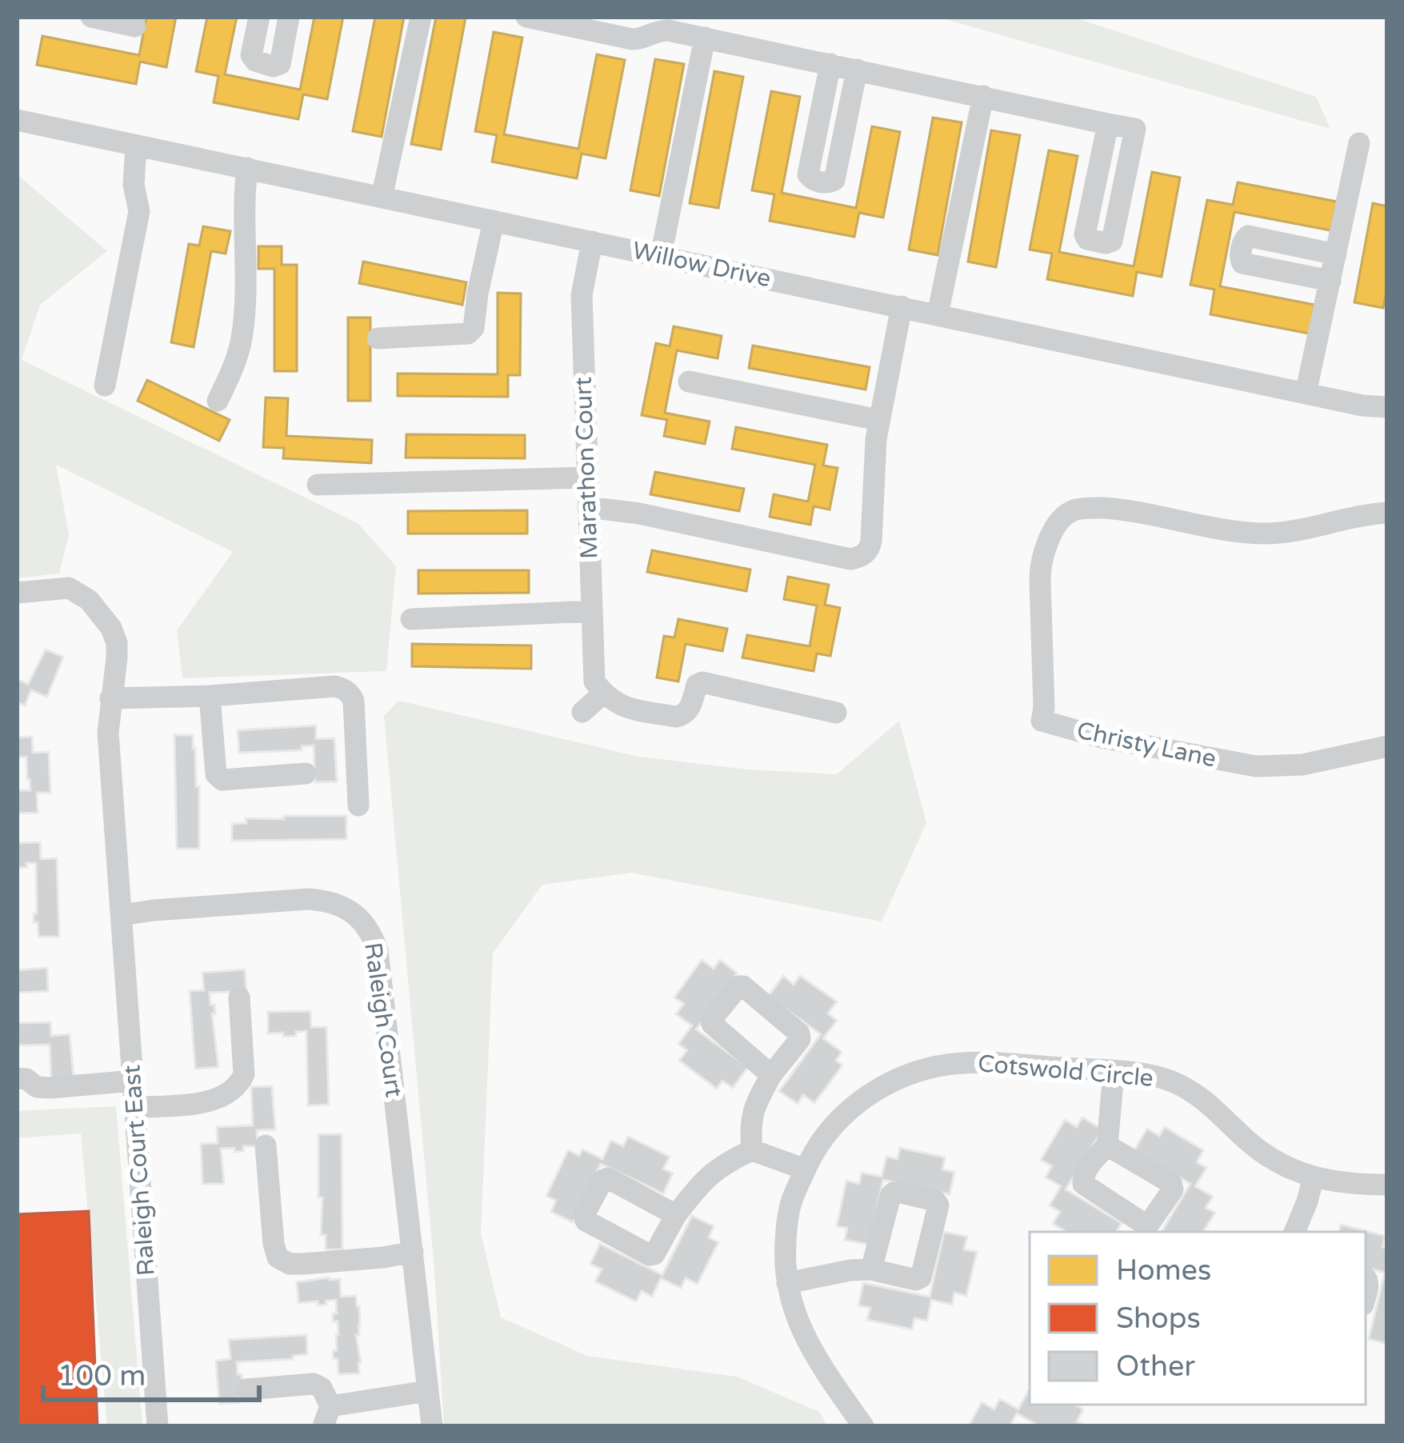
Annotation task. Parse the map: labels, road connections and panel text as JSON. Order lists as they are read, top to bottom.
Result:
{
  "streets": {
    "street": [
      "Willow Drive",
      "Marathon Court",
      "Christy Lane",
      "Raleigh Court",
      "Cotswold Circle",
      "Raleigh Court East"
    ]
  },
  "crossings": [
    ["Willow Drive", "Marathon Court"],
    ["Raleigh Court", "Raleigh Court East"]
  ],
  "legend": ["Homes", "Shops", "Other"],
  "scale_bar": "100 m"
}
